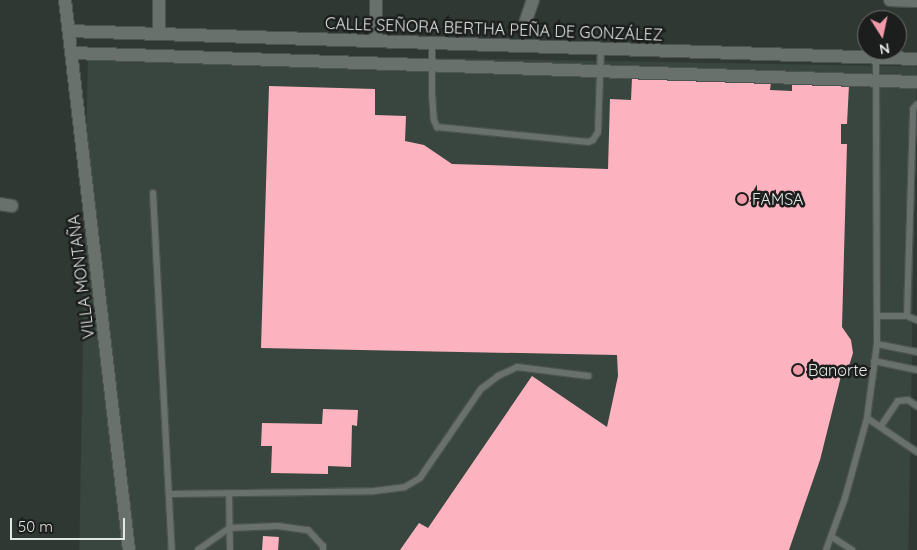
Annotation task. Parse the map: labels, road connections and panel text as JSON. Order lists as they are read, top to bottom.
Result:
{
  "streets": {
    "street": ["CALLE SEÑORA BERTHA PEÑA DE GONZÁLEZ", "VILLA MONTAÑA"]
  },
  "crossings": [
    ["CALLE SEÑORA BERTHA PEÑA DE GONZÁLEZ", "VILLA MONTAÑA"]
  ],
  "places": ["FAMSA", "Banorte"],
  "scale_bar": "50 m",
  "north": "bottom"
}
